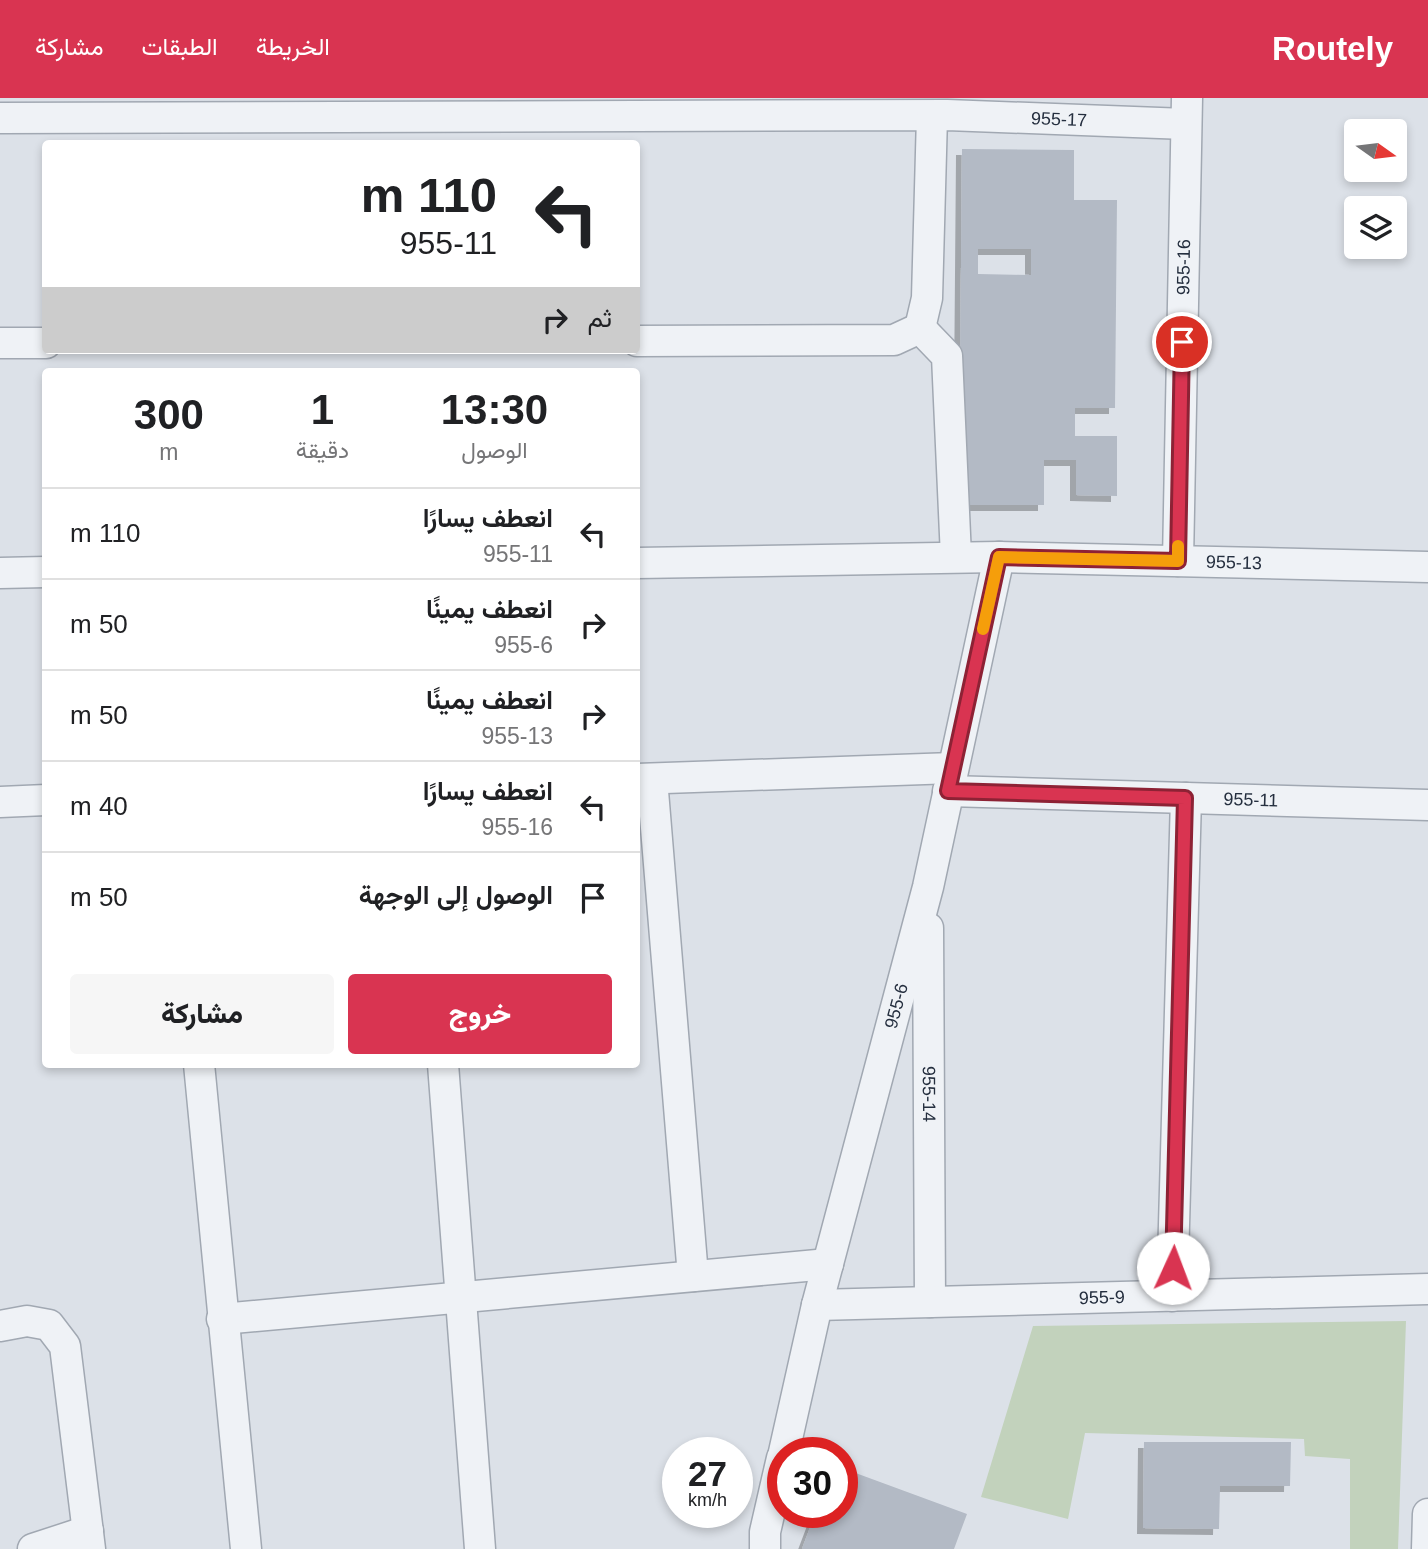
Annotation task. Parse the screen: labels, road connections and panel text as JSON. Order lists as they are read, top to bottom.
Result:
{
  "streets": {
    "street": [
      "955-17",
      "955-16",
      "955-13",
      "955-11",
      "955-6",
      "955-14",
      "955-9"
    ]
  },
  "crossings": [
    ["955-17", "955-16"],
    ["955-16", "955-13"],
    ["955-13", "955-6"],
    ["955-11", "955-6"],
    ["955-6", "955-14"],
    ["955-6", "955-9"],
    ["955-14", "955-9"]
  ],
  "north": "right",
  "page": {
    "header": "Routely",
    "nav": ["الخريطة", "الطبقات", "مشاركة"],
    "turn": ["110 m", "955-11"],
    "then": "ثم",
    "eta": [
      "13:30",
      "الوصول",
      "1",
      "دقيقة",
      "300",
      "m"
    ],
    "list": [
      {
        "name": "انعطف يسارًا",
        "note": "955-11",
        "value": "110 m"
      },
      {
        "name": "انعطف يمينًا",
        "note": "955-6",
        "value": "50 m"
      },
      {
        "name": "انعطف يمينًا",
        "note": "955-13",
        "value": "50 m"
      },
      {
        "name": "انعطف يسارًا",
        "note": "955-16",
        "value": "40 m"
      },
      {
        "name": "الوصول إلى الوجهة",
        "value": "50 m"
      }
    ],
    "buttons": ["خروج", "مشاركة"],
    "speed": "27 km/h",
    "limit": "30"
  }
}
